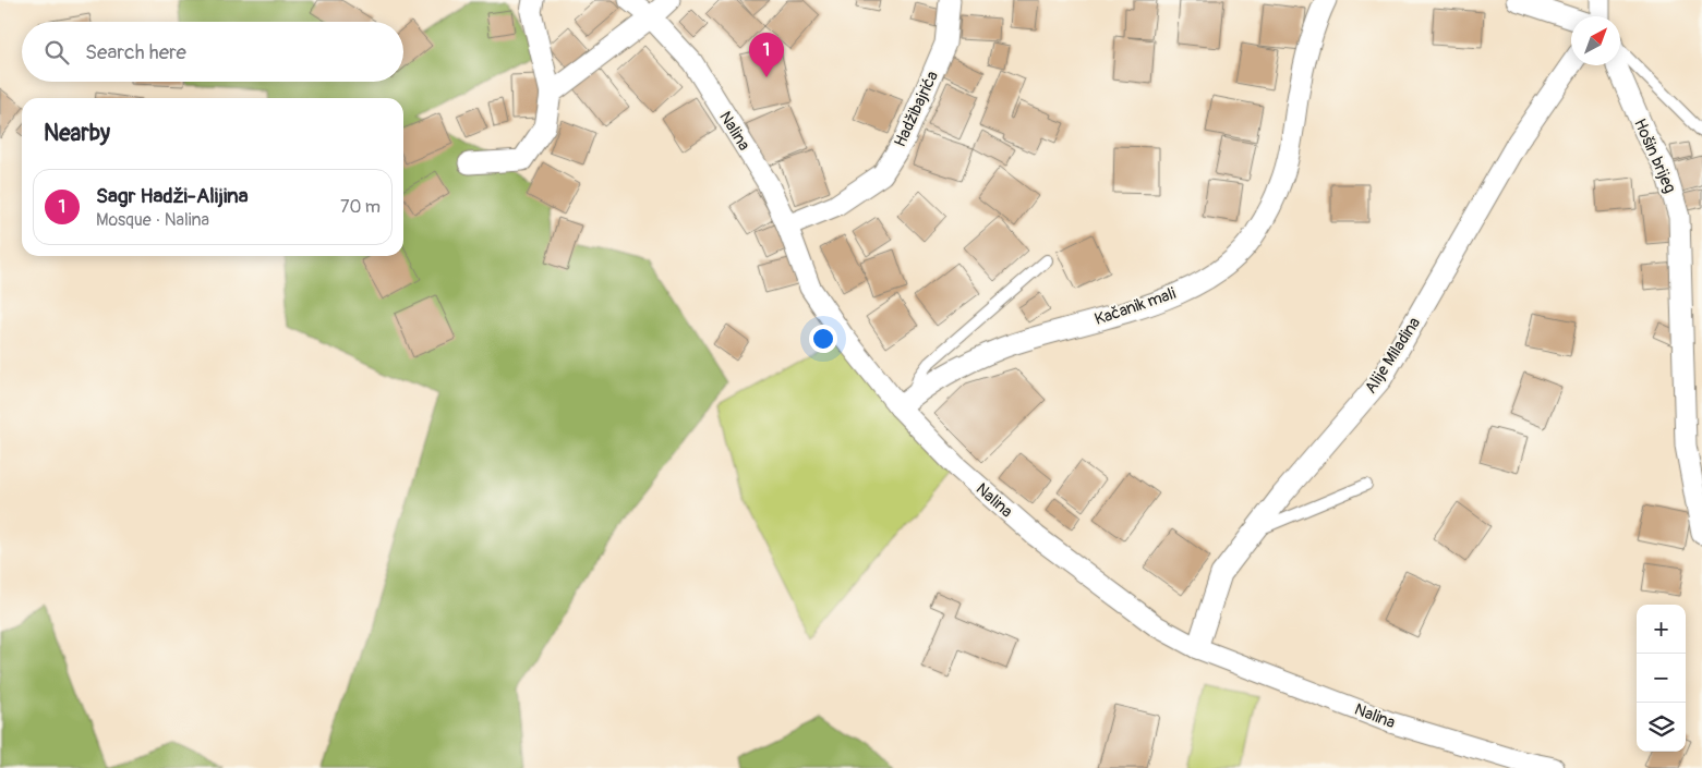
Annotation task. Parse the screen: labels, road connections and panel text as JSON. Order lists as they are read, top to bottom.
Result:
{
  "streets": {
    "street": [
      "Hadžibajrića",
      "Nalina",
      "Hošin brijeg",
      "Kačanik mali",
      "Alije Miladina"
    ]
  },
  "crossings": [
    ["Hadžibajrića", "Nalina"],
    ["Nalina", "Kačanik mali"],
    ["Nalina", "Alije Miladina"]
  ],
  "north": "top right",
  "page": {
    "search": "Search here",
    "pins": "1",
    "heading": "Nearby",
    "list": [
      {
        "mark": "1",
        "name": "Sagr Hadži-Alijina",
        "note": "Mosque · Nalina",
        "value": "70 m"
      }
    ],
    "map_buttons": ["+", "−"]
  }
}
